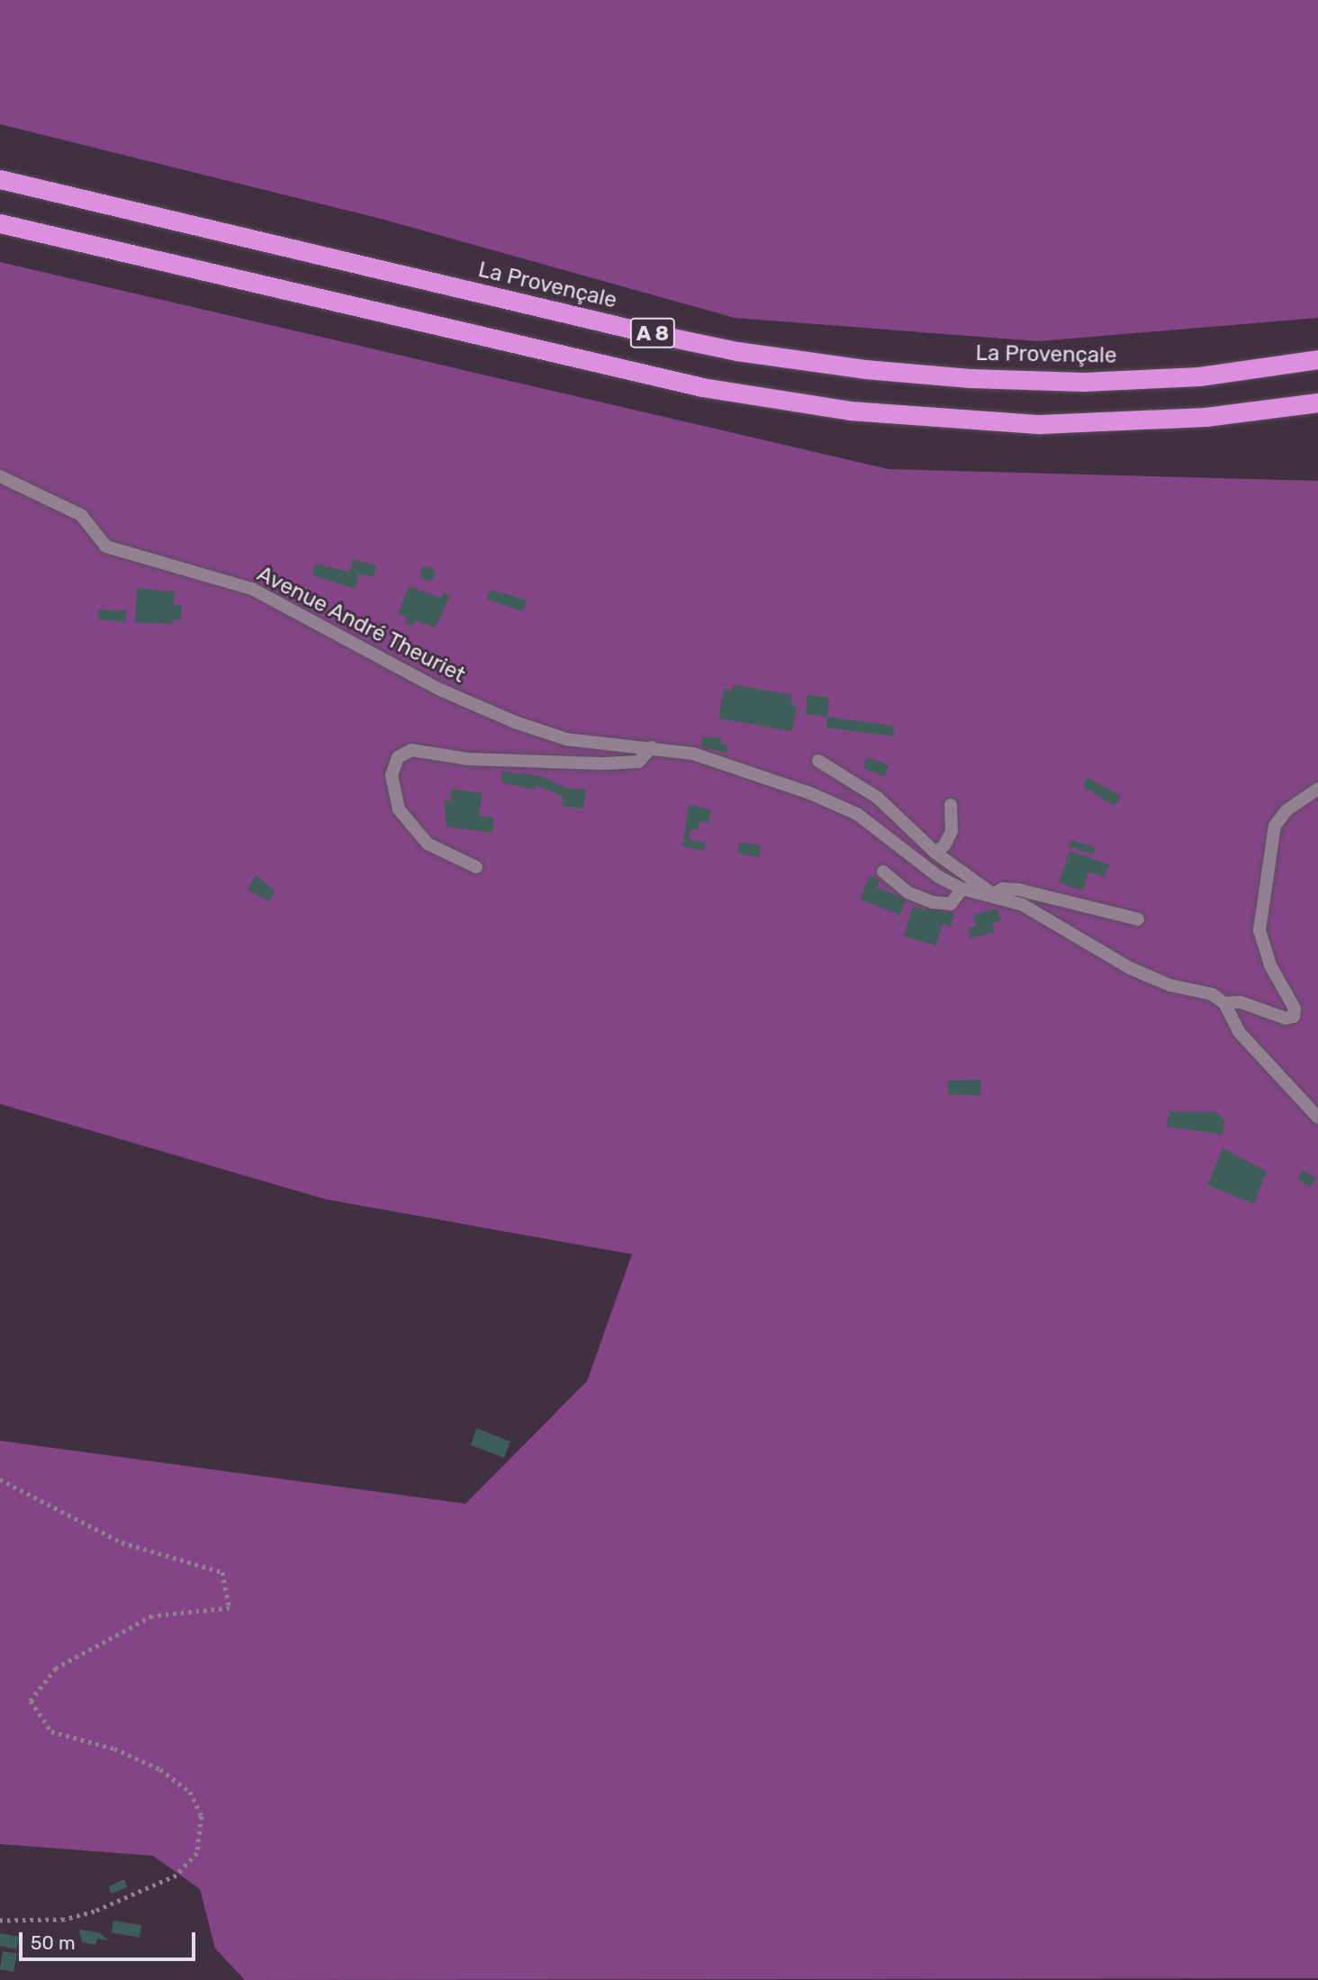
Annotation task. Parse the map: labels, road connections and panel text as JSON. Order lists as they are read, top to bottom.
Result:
{
  "streets": {
    "highway": ["La Provençale", "A 8"],
    "street": ["Avenue André Theuriet"]
  },
  "scale_bar": "50 m"
}
